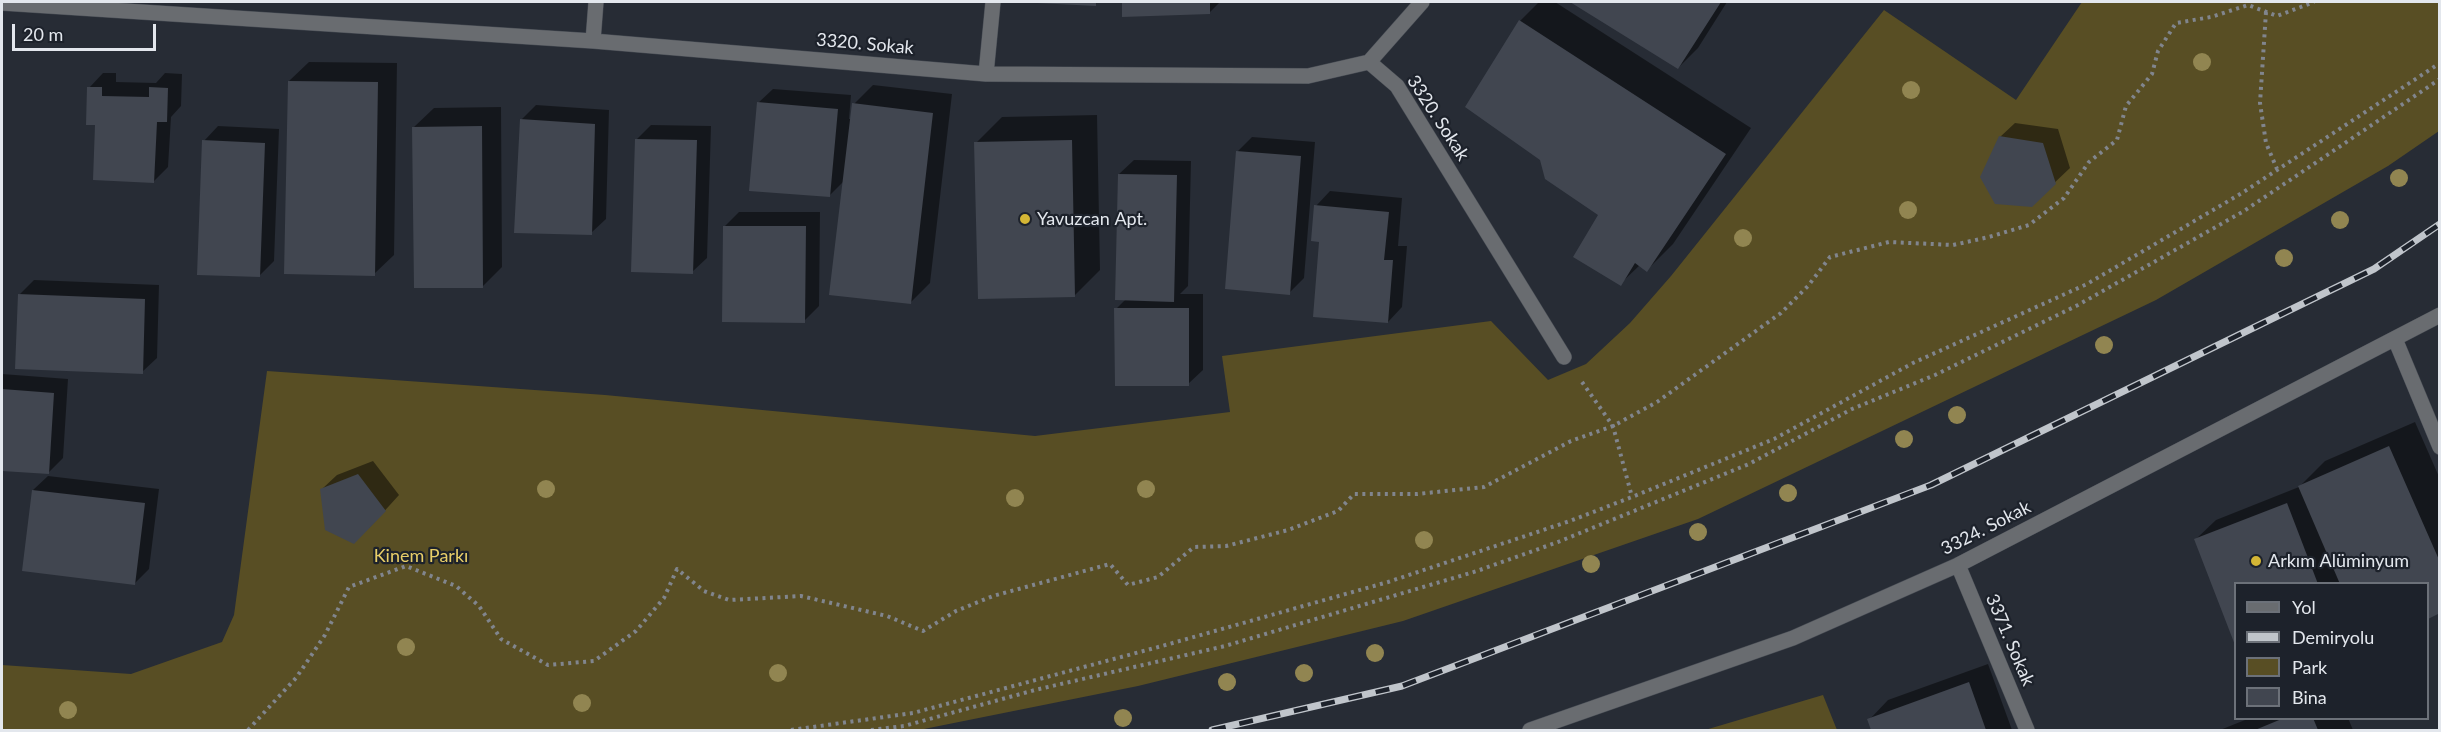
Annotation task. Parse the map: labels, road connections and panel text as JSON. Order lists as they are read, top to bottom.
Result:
{
  "streets": {
    "street": ["3320. Sokak", "3324. Sokak", "3371. Sokak"]
  },
  "crossings": [
    ["3324. Sokak", "3371. Sokak"]
  ],
  "parks": ["Kinem Parkı"],
  "places": ["Yavuzcan Apt.", "Arkım Alüminyum"],
  "legend": [
    "Yol",
    "Demiryolu",
    "Park",
    "Bina"
  ],
  "scale_bar": "20 m"
}
